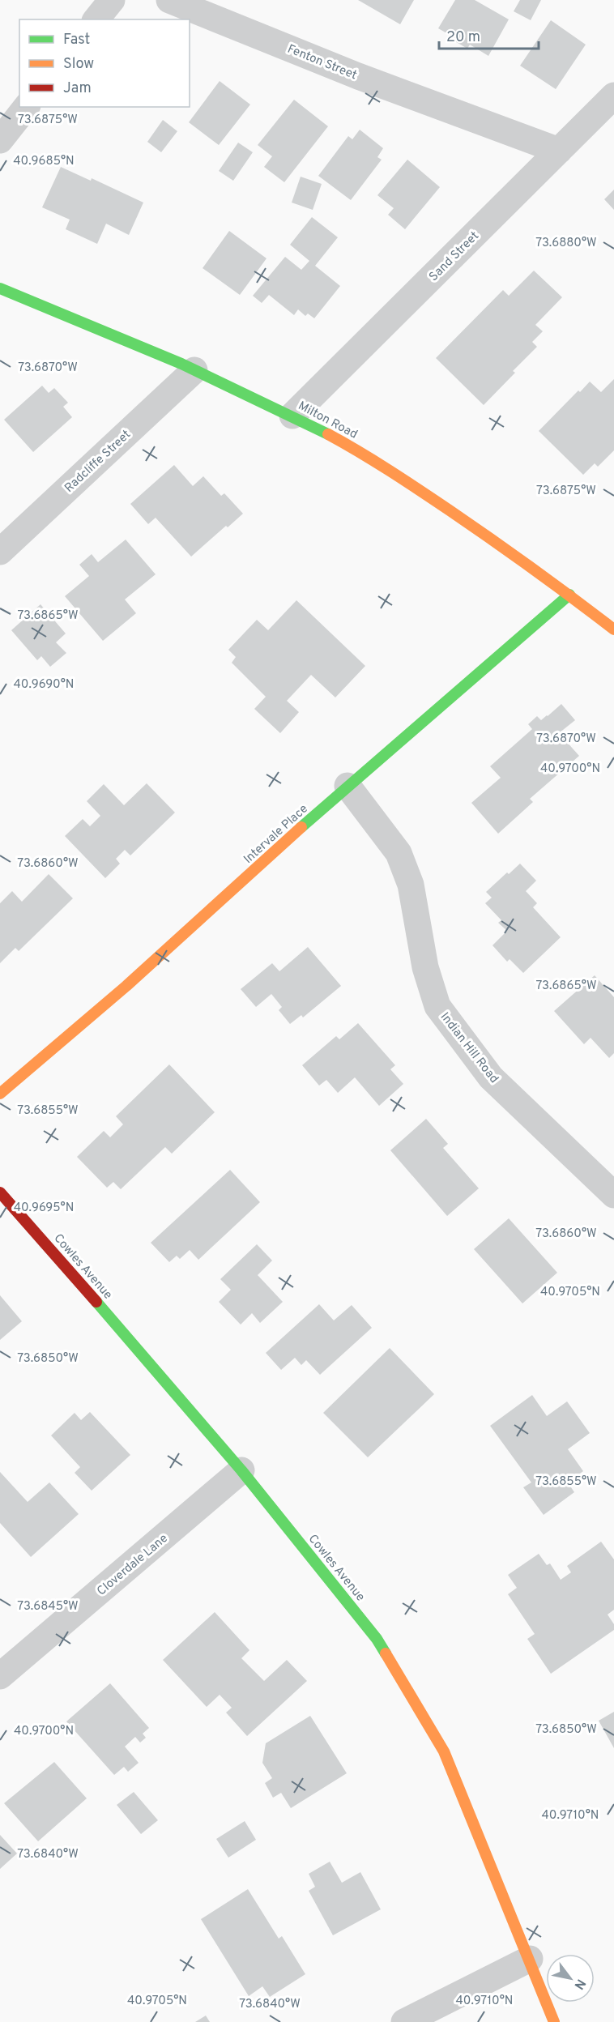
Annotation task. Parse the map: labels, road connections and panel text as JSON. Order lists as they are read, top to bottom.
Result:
{
  "streets": {
    "street": [
      "Fenton Street",
      "Sand Street",
      "Milton Road",
      "Radcliffe Street",
      "Intervale Place",
      "Indian Hill Road",
      "Cowles Avenue",
      "Cloverdale Lane"
    ]
  },
  "crossings": [
    ["Fenton Street", "Sand Street"],
    ["Sand Street", "Milton Road"],
    ["Milton Road", "Radcliffe Street"],
    ["Milton Road", "Intervale Place"],
    ["Intervale Place", "Indian Hill Road"],
    ["Cowles Avenue", "Cloverdale Lane"]
  ],
  "legend": ["Fast", "Slow", "Jam"],
  "scale_bar": "20 m",
  "north": "bottom right",
  "coordinates": [
    "73.6875°W",
    "40.9685°N",
    "73.6880°W",
    "73.6870°W",
    "73.6865°W",
    "40.9690°N",
    "40.9700°N",
    "73.6860°W",
    "73.6855°W",
    "40.9695°N",
    "40.9705°N",
    "73.6850°W",
    "73.6845°W",
    "40.9710°N",
    "73.6840°W"
  ]
}
